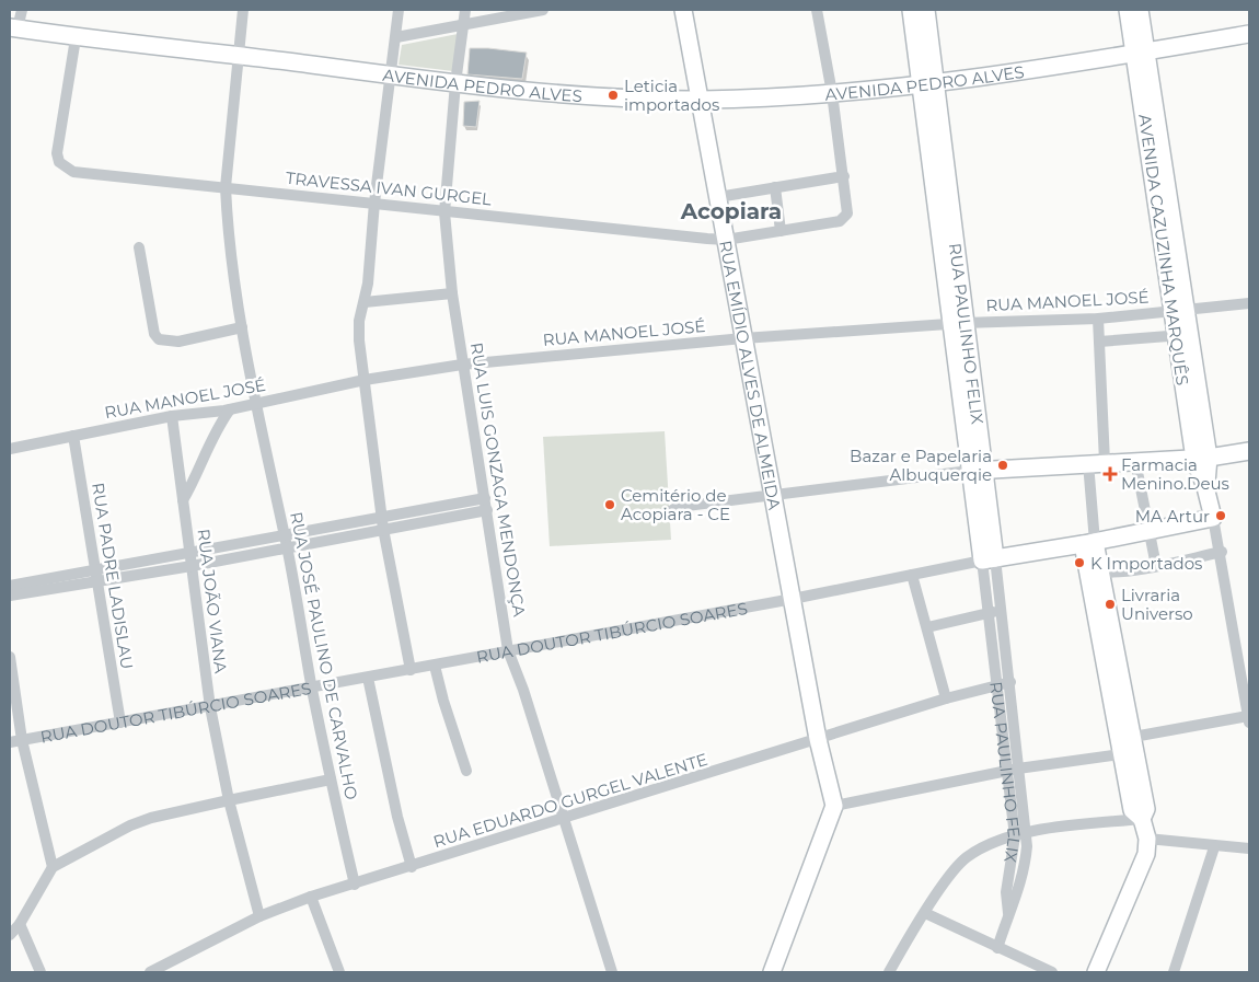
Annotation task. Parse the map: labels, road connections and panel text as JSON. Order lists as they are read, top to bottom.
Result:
{
  "streets": {
    "main road": [
      "AVENIDA PEDRO ALVES",
      "AVENIDA CAZUZINHA MARQUÊS",
      "RUA PAULINHO FELIX",
      "RUA EMÍDIO ALVES DE ALMEIDA",
      "RUA DOUTOR TIBÚRCIO SOARES"
    ],
    "street": [
      "TRAVESSA IVAN GURGEL",
      "RUA MANOEL JOSÉ",
      "RUA LUIS GONZAGA MENDONÇA",
      "RUA PADRE LADISLAU",
      "RUA JOÃO VIANA",
      "RUA JOSÉ PAULINO DE CARVALHO",
      "RUA EDUARDO GURGEL VALENTE"
    ]
  },
  "crossings": [
    ["AVENIDA PEDRO ALVES", "TRAVESSA IVAN GURGEL"],
    ["AVENIDA PEDRO ALVES", "AVENIDA CAZUZINHA MARQUÊS"],
    ["AVENIDA PEDRO ALVES", "RUA PAULINHO FELIX"],
    ["AVENIDA PEDRO ALVES", "RUA EMÍDIO ALVES DE ALMEIDA"],
    ["AVENIDA PEDRO ALVES", "RUA LUIS GONZAGA MENDONÇA"],
    ["AVENIDA PEDRO ALVES", "RUA JOSÉ PAULINO DE CARVALHO"],
    ["TRAVESSA IVAN GURGEL", "RUA EMÍDIO ALVES DE ALMEIDA"],
    ["TRAVESSA IVAN GURGEL", "RUA LUIS GONZAGA MENDONÇA"],
    ["TRAVESSA IVAN GURGEL", "RUA JOSÉ PAULINO DE CARVALHO"],
    ["AVENIDA CAZUZINHA MARQUÊS", "RUA MANOEL JOSÉ"],
    ["AVENIDA CAZUZINHA MARQUÊS", "RUA DOUTOR TIBÚRCIO SOARES"],
    ["RUA MANOEL JOSÉ", "RUA PAULINHO FELIX"],
    ["RUA MANOEL JOSÉ", "RUA EMÍDIO ALVES DE ALMEIDA"],
    ["RUA MANOEL JOSÉ", "RUA LUIS GONZAGA MENDONÇA"],
    ["RUA MANOEL JOSÉ", "RUA PADRE LADISLAU"],
    ["RUA MANOEL JOSÉ", "RUA JOÃO VIANA"],
    ["RUA MANOEL JOSÉ", "RUA JOSÉ PAULINO DE CARVALHO"],
    ["RUA PAULINHO FELIX", "RUA DOUTOR TIBÚRCIO SOARES"],
    ["RUA PAULINHO FELIX", "RUA EDUARDO GURGEL VALENTE"],
    ["RUA EMÍDIO ALVES DE ALMEIDA", "RUA DOUTOR TIBÚRCIO SOARES"],
    ["RUA EMÍDIO ALVES DE ALMEIDA", "RUA EDUARDO GURGEL VALENTE"],
    ["RUA LUIS GONZAGA MENDONÇA", "RUA DOUTOR TIBÚRCIO SOARES"],
    ["RUA LUIS GONZAGA MENDONÇA", "RUA EDUARDO GURGEL VALENTE"],
    ["RUA PADRE LADISLAU", "RUA DOUTOR TIBÚRCIO SOARES"],
    ["RUA JOÃO VIANA", "RUA DOUTOR TIBÚRCIO SOARES"],
    ["RUA JOÃO VIANA", "RUA EDUARDO GURGEL VALENTE"],
    ["RUA DOUTOR TIBÚRCIO SOARES", "RUA JOSÉ PAULINO DE CARVALHO"],
    ["RUA JOSÉ PAULINO DE CARVALHO", "RUA EDUARDO GURGEL VALENTE"]
  ],
  "districts": ["Acopiara"],
  "places": {
    "other": [
      "Leticia importados",
      "Bazar e Papelaria Albuquerqie",
      "Cemitério de Acopiara - CE",
      "MA Artur",
      "K Importados",
      "Livraria Universo"
    ],
    "health": ["Farmacia Menino.Deus"]
  }
}
